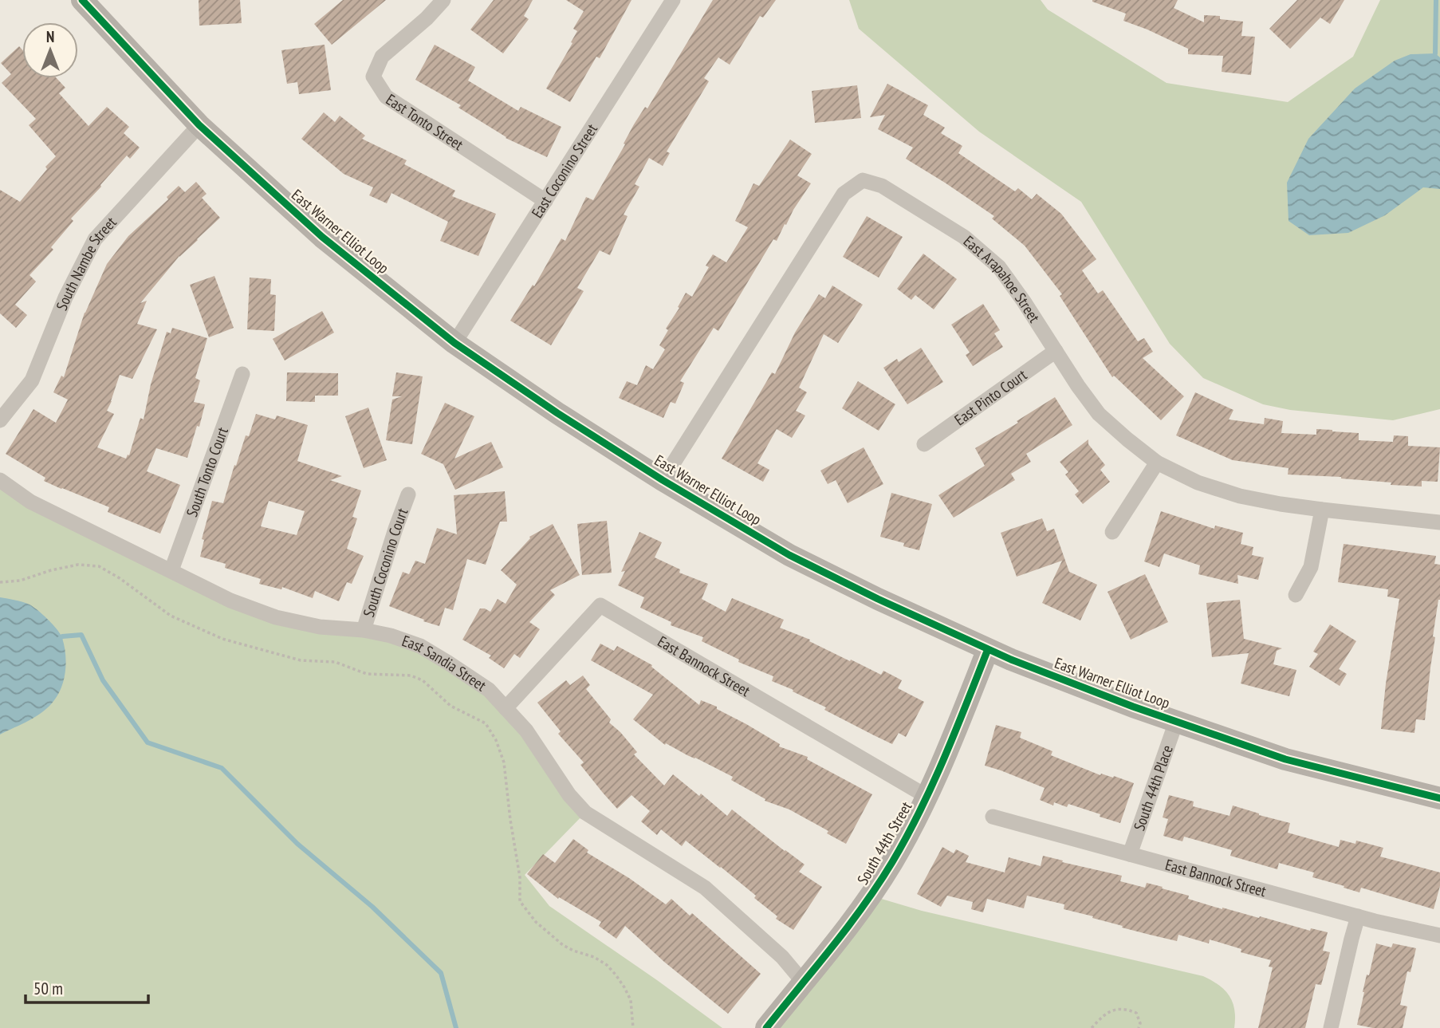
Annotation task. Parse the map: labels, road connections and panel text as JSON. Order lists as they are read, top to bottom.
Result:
{
  "streets": {
    "main road": ["East Warner Elliot Loop", "South 44th Street"],
    "street": [
      "East Tonto Street",
      "East Coconino Street",
      "South Nambe Street",
      "East Arapahoe Street",
      "East Pinto Court",
      "South Tonto Court",
      "South Coconino Court",
      "East Sandia Street",
      "East Bannock Street",
      "South 44th Place"
    ]
  },
  "crossings": [
    ["East Tonto Street", "East Coconino Street"],
    ["East Coconino Street", "East Warner Elliot Loop"],
    ["East Warner Elliot Loop", "South Nambe Street"],
    ["East Warner Elliot Loop", "East Arapahoe Street"],
    ["East Warner Elliot Loop", "South 44th Place"],
    ["East Warner Elliot Loop", "South 44th Street"],
    ["East Arapahoe Street", "East Pinto Court"],
    ["South Tonto Court", "East Sandia Street"],
    ["South Coconino Court", "East Sandia Street"],
    ["East Sandia Street", "East Bannock Street"],
    ["East Sandia Street", "South 44th Street"],
    ["East Bannock Street", "South 44th Place"],
    ["East Bannock Street", "South 44th Street"]
  ],
  "scale_bar": "50 m",
  "north": "top"
}
